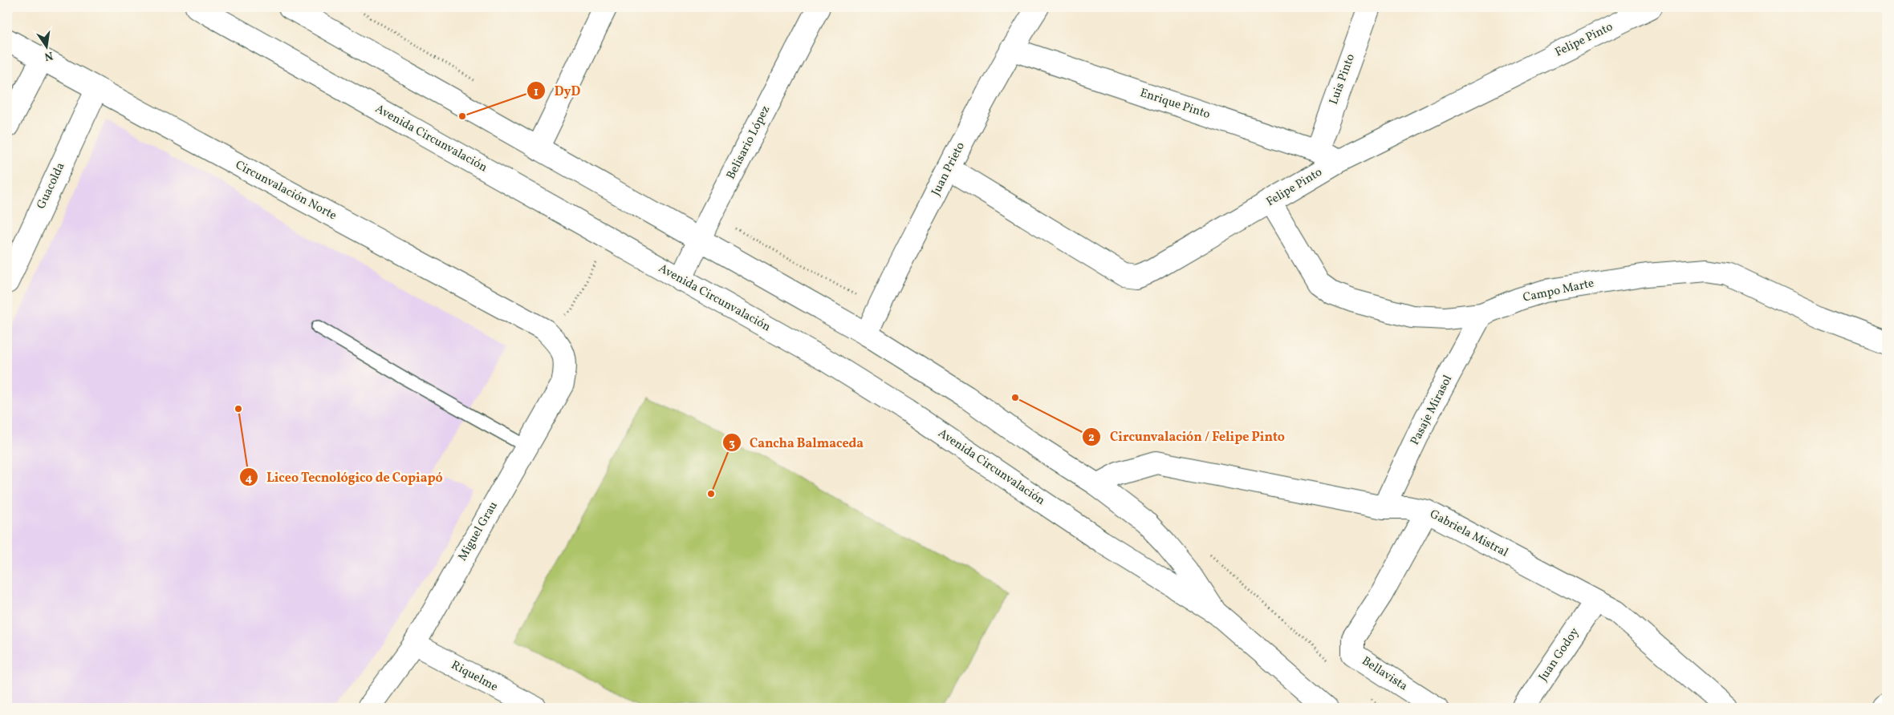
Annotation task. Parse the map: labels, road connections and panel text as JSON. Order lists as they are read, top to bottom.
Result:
{
  "streets": {
    "street": [
      "Felipe Pinto",
      "Luis Pinto",
      "Enrique Pinto",
      "Avenida Circunvalación",
      "Belisario López",
      "Juan Prieto",
      "Guacolda",
      "Circunvalación Norte",
      "Campo Marte",
      "Pasaje Mirasol",
      "Miguel Grau",
      "Gabriela Mistral",
      "Juan Godoy",
      "Bellavista",
      "Riquelme"
    ]
  },
  "crossings": [
    ["Felipe Pinto", "Enrique Pinto"],
    ["Felipe Pinto", "Juan Prieto"],
    ["Felipe Pinto", "Campo Marte"],
    ["Luis Pinto", "Enrique Pinto"],
    ["Enrique Pinto", "Juan Prieto"],
    ["Avenida Circunvalación", "Belisario López"],
    ["Avenida Circunvalación", "Juan Prieto"],
    ["Avenida Circunvalación", "Gabriela Mistral"],
    ["Guacolda", "Circunvalación Norte"],
    ["Circunvalación Norte", "Miguel Grau"],
    ["Campo Marte", "Pasaje Mirasol"],
    ["Pasaje Mirasol", "Gabriela Mistral"],
    ["Miguel Grau", "Riquelme"],
    ["Gabriela Mistral", "Juan Godoy"],
    ["Gabriela Mistral", "Bellavista"]
  ],
  "places": [
    "DyD",
    "Circunvalación / Felipe Pinto",
    "Liceo Tecnológico de Copiapó",
    "Cancha Balmaceda"
  ],
  "north": "bottom"
}
